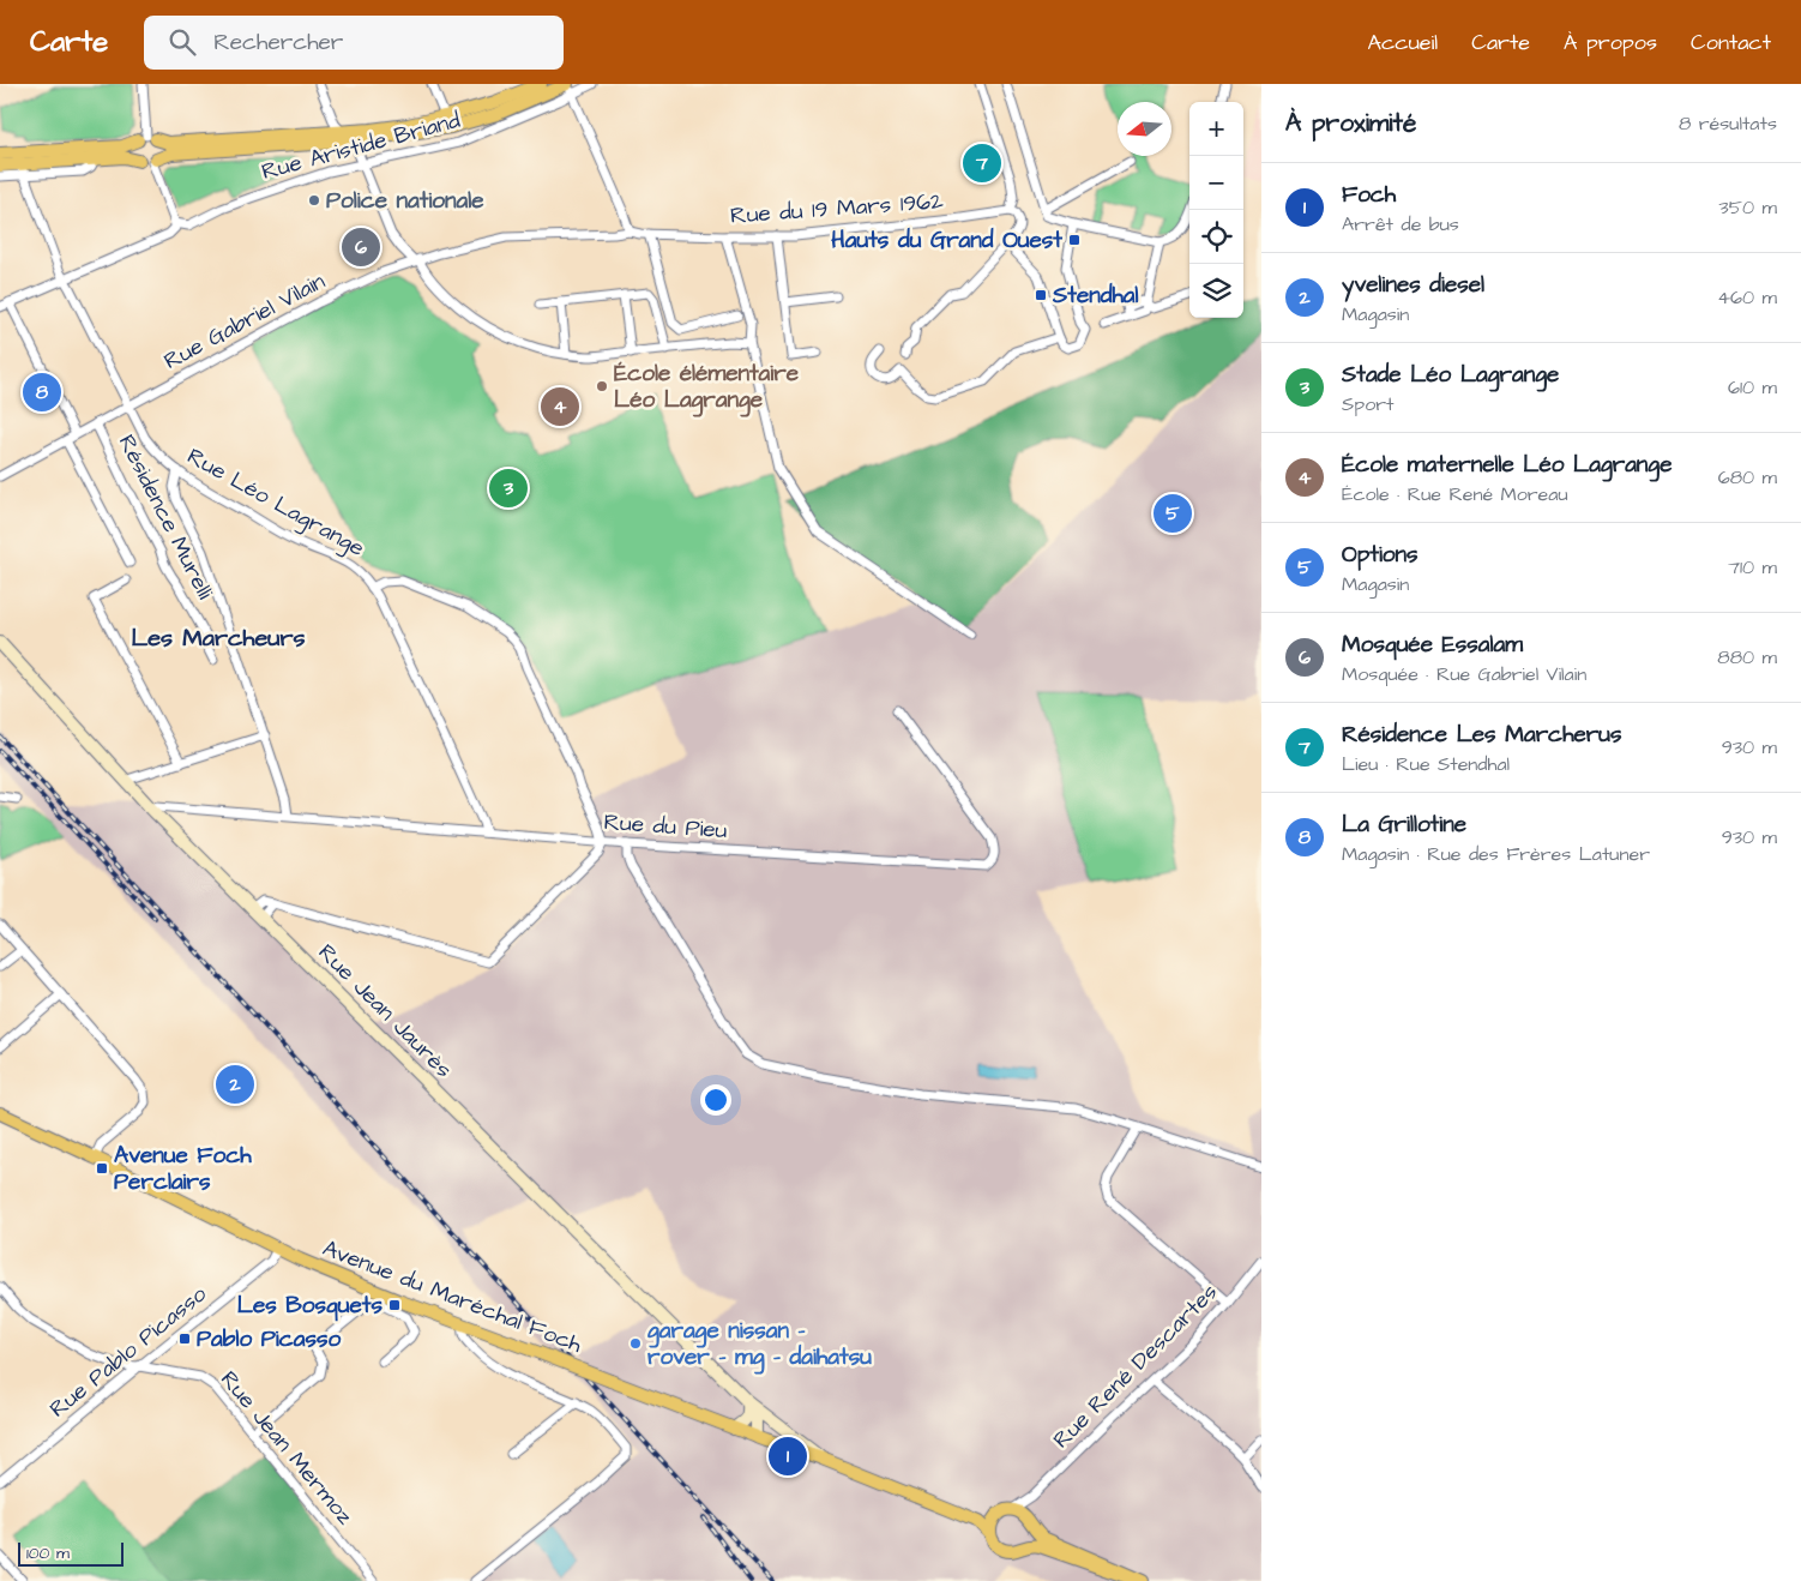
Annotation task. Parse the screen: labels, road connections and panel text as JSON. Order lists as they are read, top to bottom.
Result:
{
  "streets": {
    "main road": ["Rue Jean Jaurès", "Avenue du Maréchal Foch"],
    "street": [
      "Rue Aristide Briand",
      "Rue du 19 Mars 1962",
      "Rue Gabriel Vilain",
      "Rue Léo Lagrange",
      "Résidence Murelli",
      "Rue du Pieu",
      "Rue Pablo Picasso",
      "Rue René Descartes",
      "Rue Jean Mermoz"
    ]
  },
  "crossings": [
    ["Rue Aristide Briand", "Rue Léo Lagrange"],
    ["Rue du 19 Mars 1962", "Rue Gabriel Vilain"],
    ["Rue Gabriel Vilain", "Rue Léo Lagrange"],
    ["Rue Gabriel Vilain", "Résidence Murelli"],
    ["Rue Léo Lagrange", "Rue du Pieu"],
    ["Rue du Pieu", "Rue Jean Jaurès"],
    ["Rue Jean Jaurès", "Avenue du Maréchal Foch"],
    ["Avenue du Maréchal Foch", "Rue Pablo Picasso"],
    ["Avenue du Maréchal Foch", "Rue René Descartes"],
    ["Rue Pablo Picasso", "Rue Jean Mermoz"]
  ],
  "districts": ["Les Marcheurs"],
  "places": {
    "other": ["Police nationale", "École élémentaire Léo Lagrange", "garage nissan - rover - mg - daihatsu"],
    "transit": [
      "Hauts du Grand Ouest",
      "Stendhal",
      "Avenue Foch Perclairs",
      "Les Bosquets",
      "Pablo Picasso"
    ]
  },
  "scale_bar": "100 m",
  "north": "left",
  "page": {
    "header": "Carte",
    "search": "Rechercher",
    "nav": [
      "Accueil",
      "Carte",
      "À propos",
      "Contact"
    ],
    "heading": ["À proximité", "8 résultats"],
    "map_buttons": ["+", "−"],
    "pins": [
      "7",
      "6",
      "8",
      "4",
      "3",
      "5",
      "2",
      "1"
    ],
    "list": [
      {
        "mark": "1",
        "name": "Foch",
        "note": "Arrêt de bus",
        "value": "350 m"
      },
      {
        "mark": "2",
        "name": "yvelines diesel",
        "note": "Magasin",
        "value": "460 m"
      },
      {
        "mark": "3",
        "name": "Stade Léo Lagrange",
        "note": "Sport",
        "value": "610 m"
      },
      {
        "mark": "4",
        "name": "École maternelle Léo Lagrange",
        "note": "École · Rue René Moreau",
        "value": "680 m"
      },
      {
        "mark": "5",
        "name": "Options",
        "note": "Magasin",
        "value": "710 m"
      },
      {
        "mark": "6",
        "name": "Mosquée Essalam",
        "note": "Mosquée · Rue Gabriel Vilain",
        "value": "880 m"
      },
      {
        "mark": "7",
        "name": "Résidence Les Marcherus",
        "note": "Lieu · Rue Stendhal",
        "value": "930 m"
      },
      {
        "mark": "8",
        "name": "La Grillotine",
        "note": "Magasin · Rue des Frères Latuner",
        "value": "930 m"
      }
    ],
    "scale": "100 m"
  }
}
